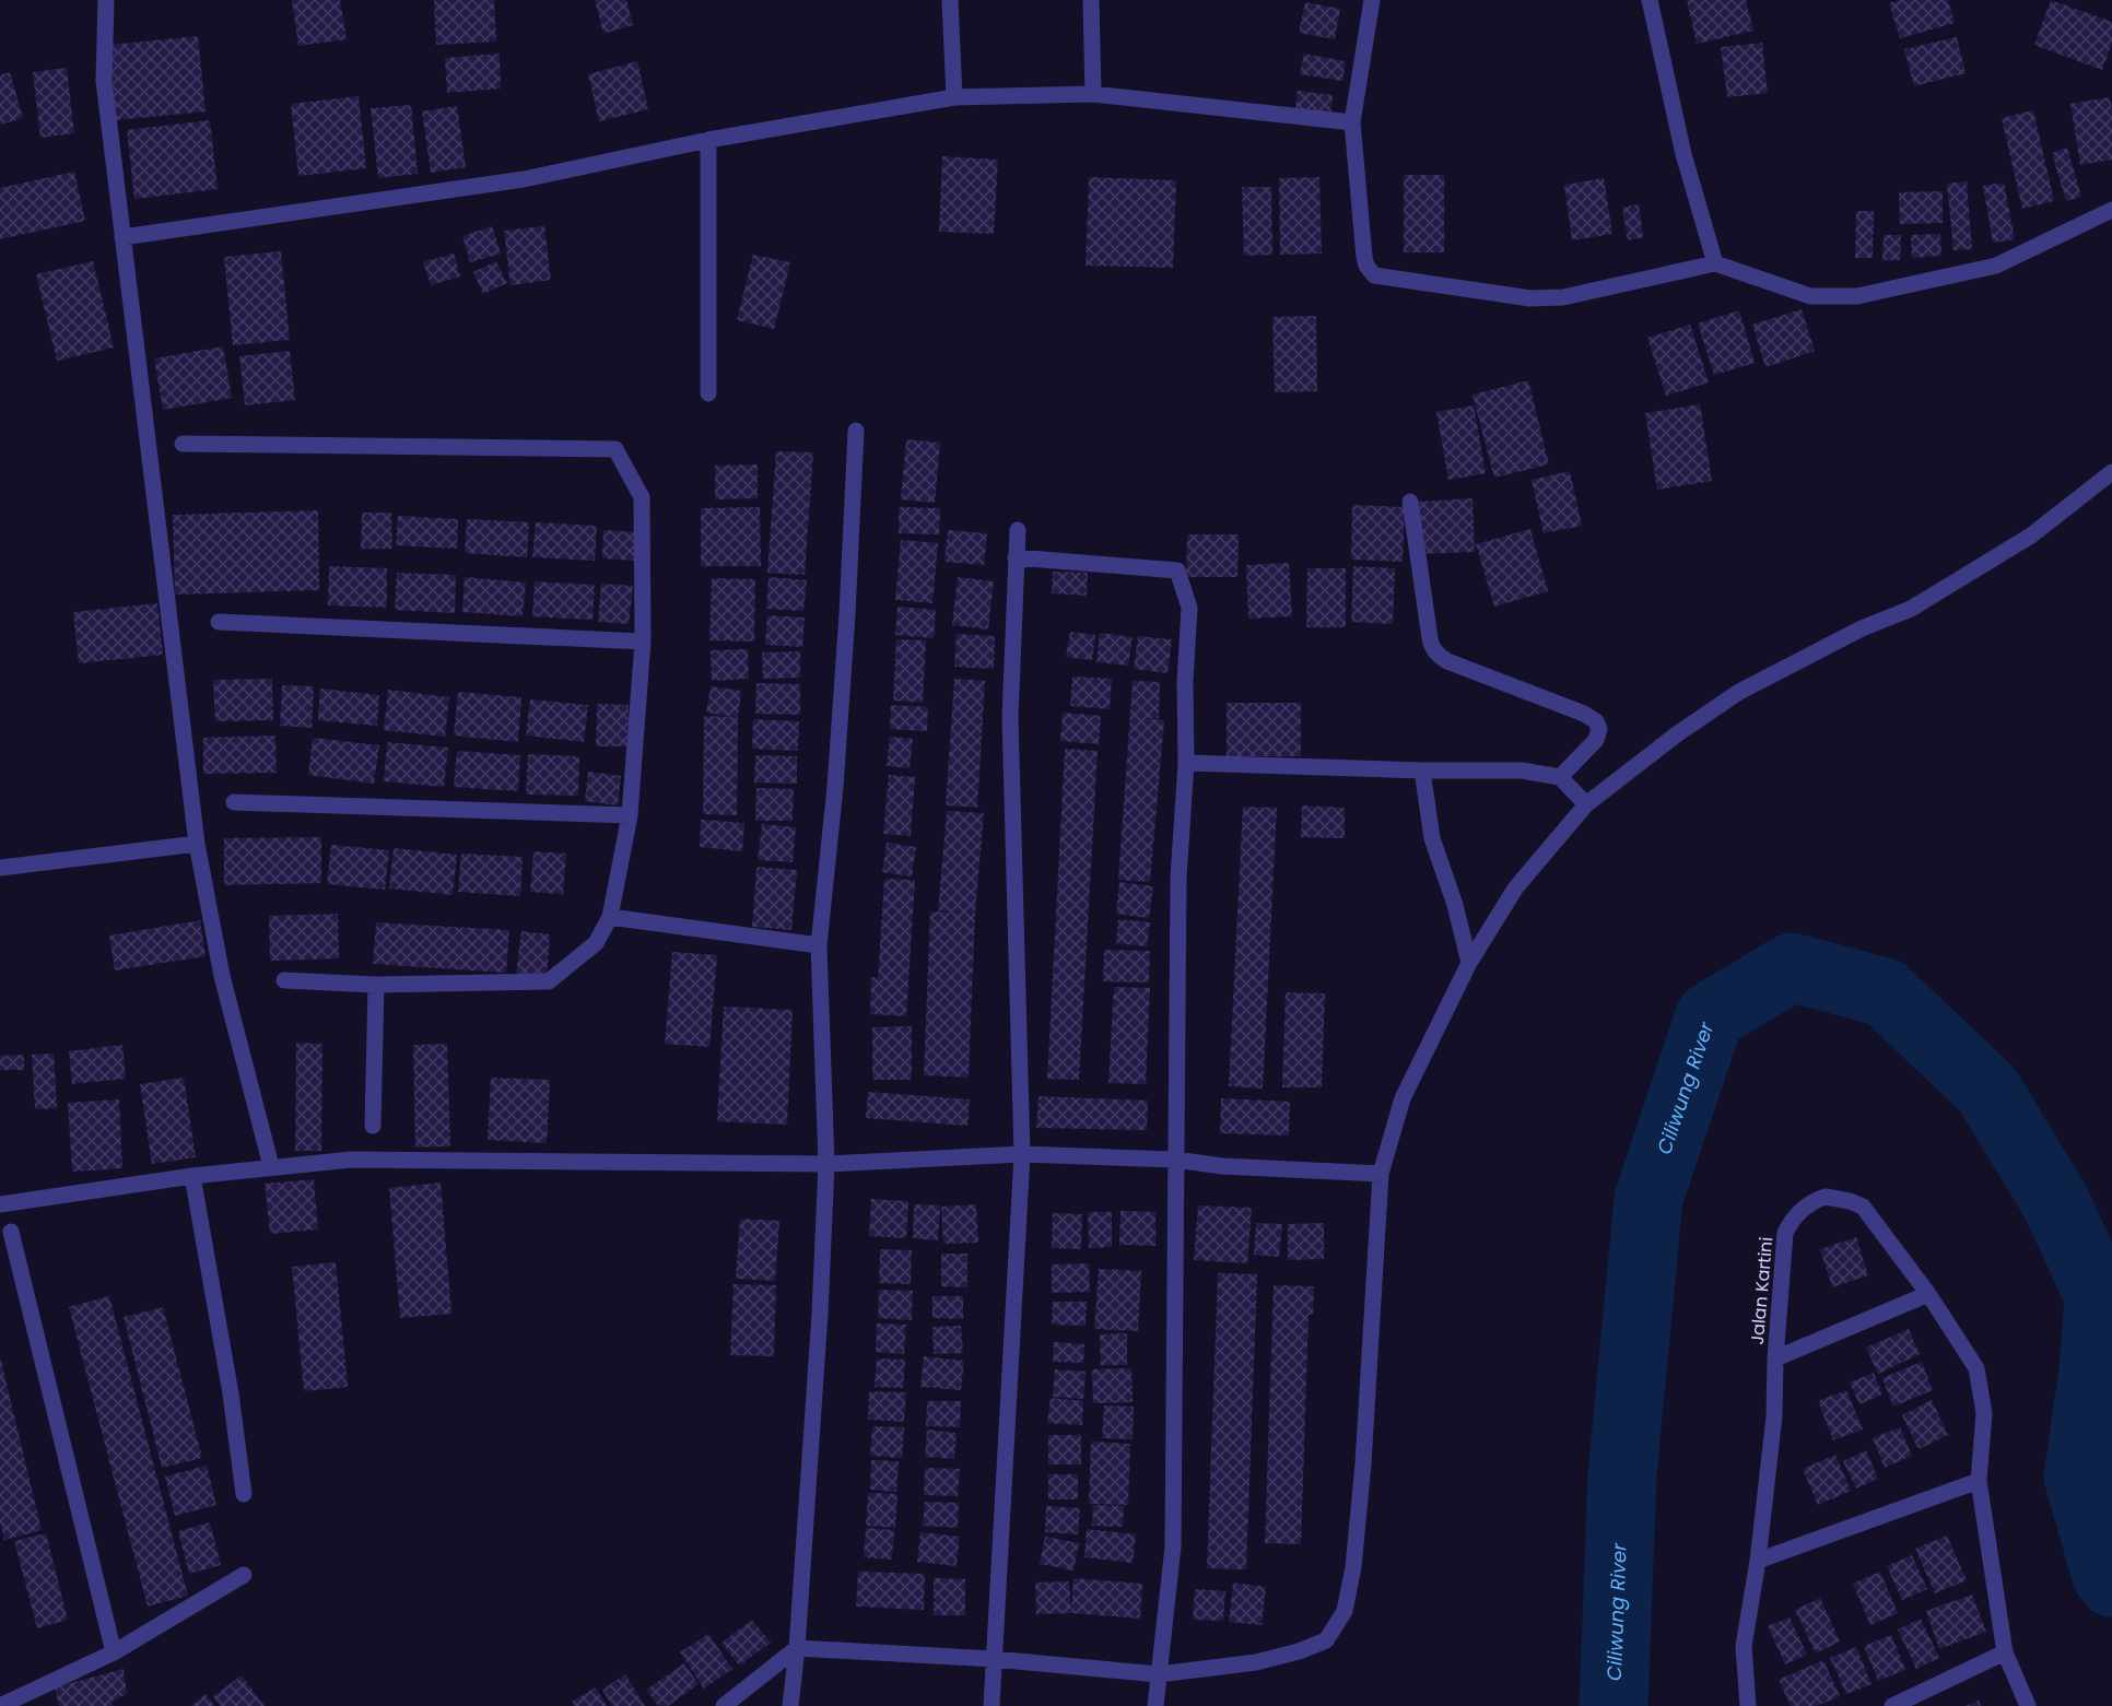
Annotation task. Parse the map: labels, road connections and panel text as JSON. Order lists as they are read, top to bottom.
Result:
{
  "streets": {
    "street": ["Jalan Kartini"]
  },
  "water": ["Ciliwung River"]
}
